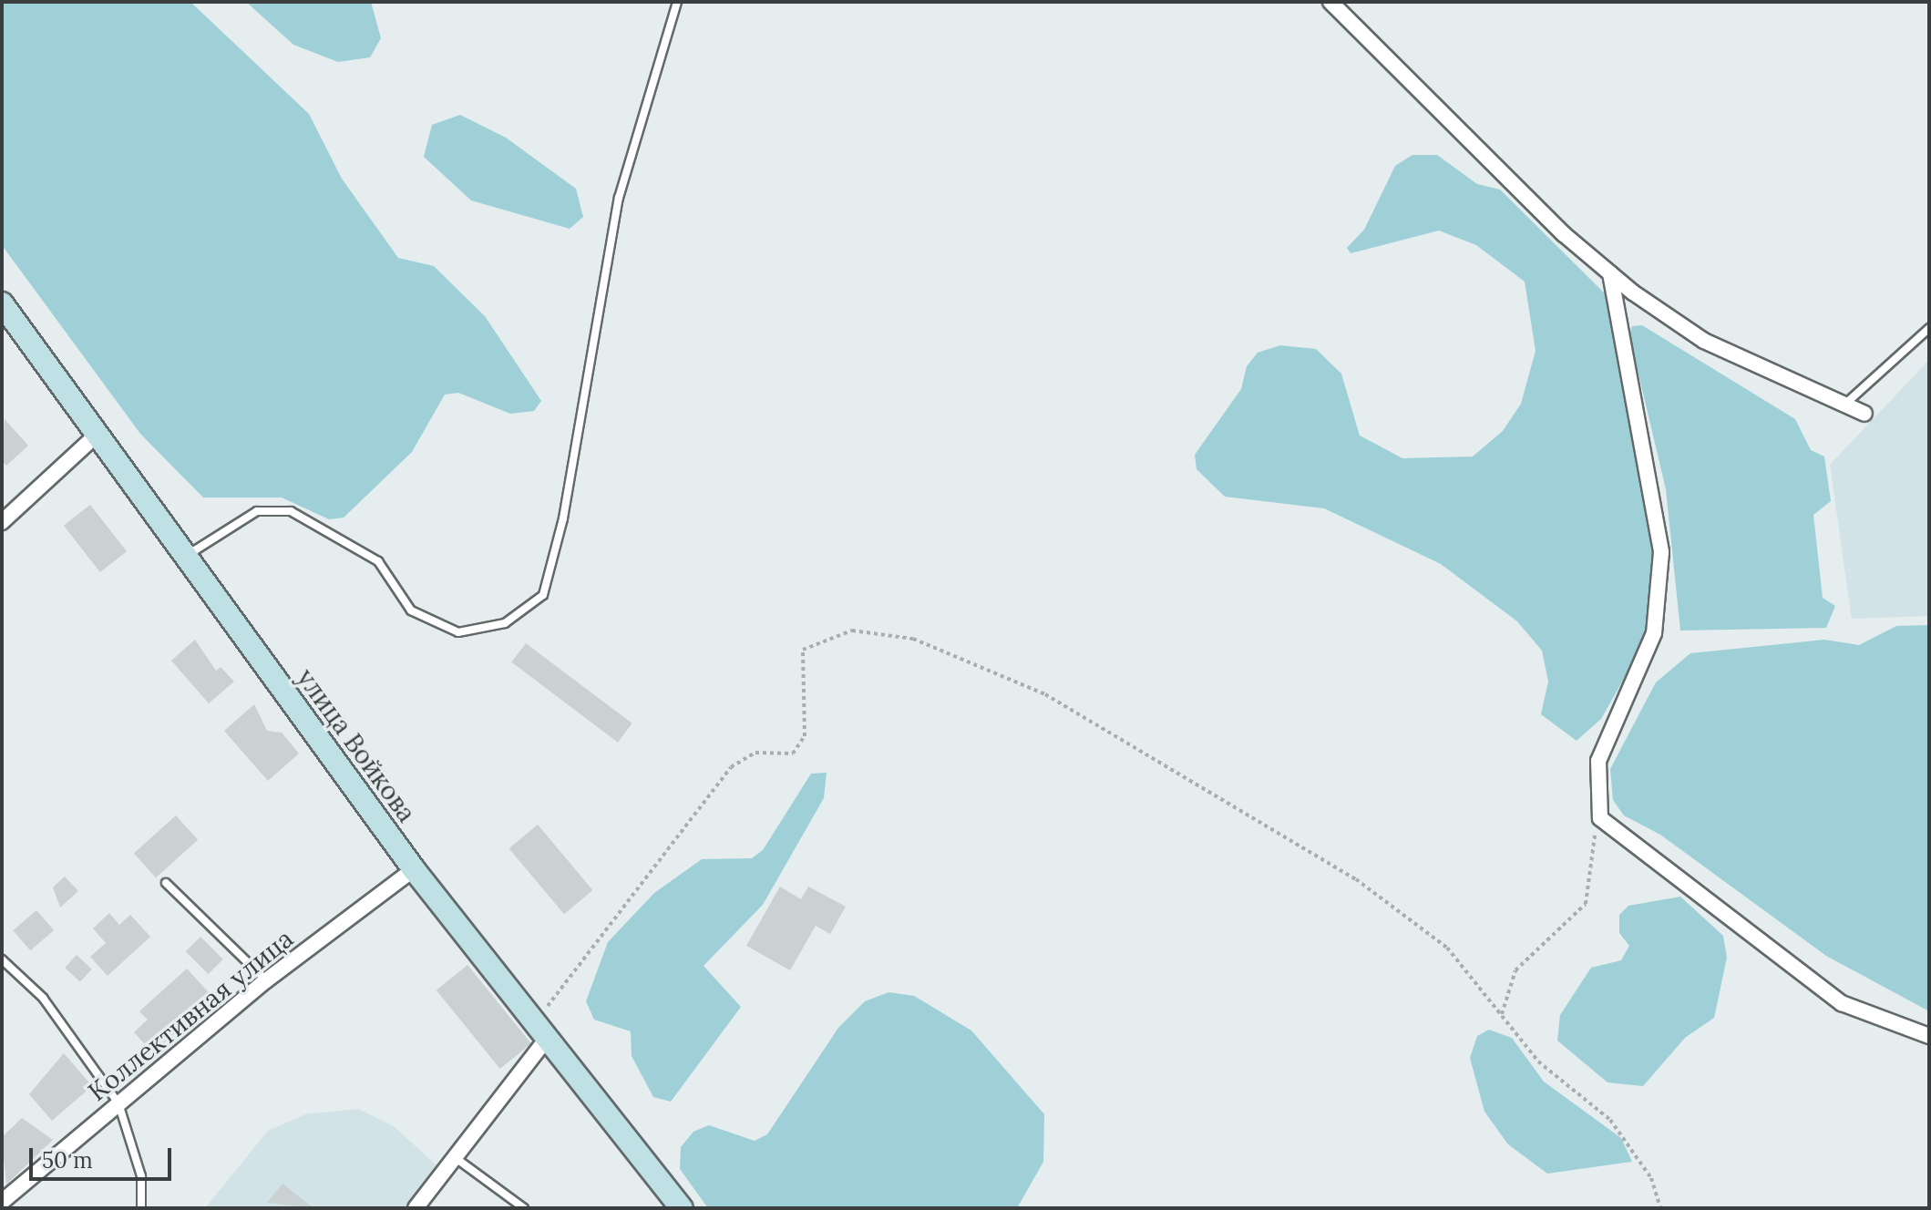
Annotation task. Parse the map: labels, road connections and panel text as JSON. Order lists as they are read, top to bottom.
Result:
{
  "streets": {
    "street": ["улица Войкова", "Коллективная улица"]
  },
  "crossings": [
    ["улица Войкова", "Коллективная улица"]
  ],
  "scale_bar": "50 m"
}
